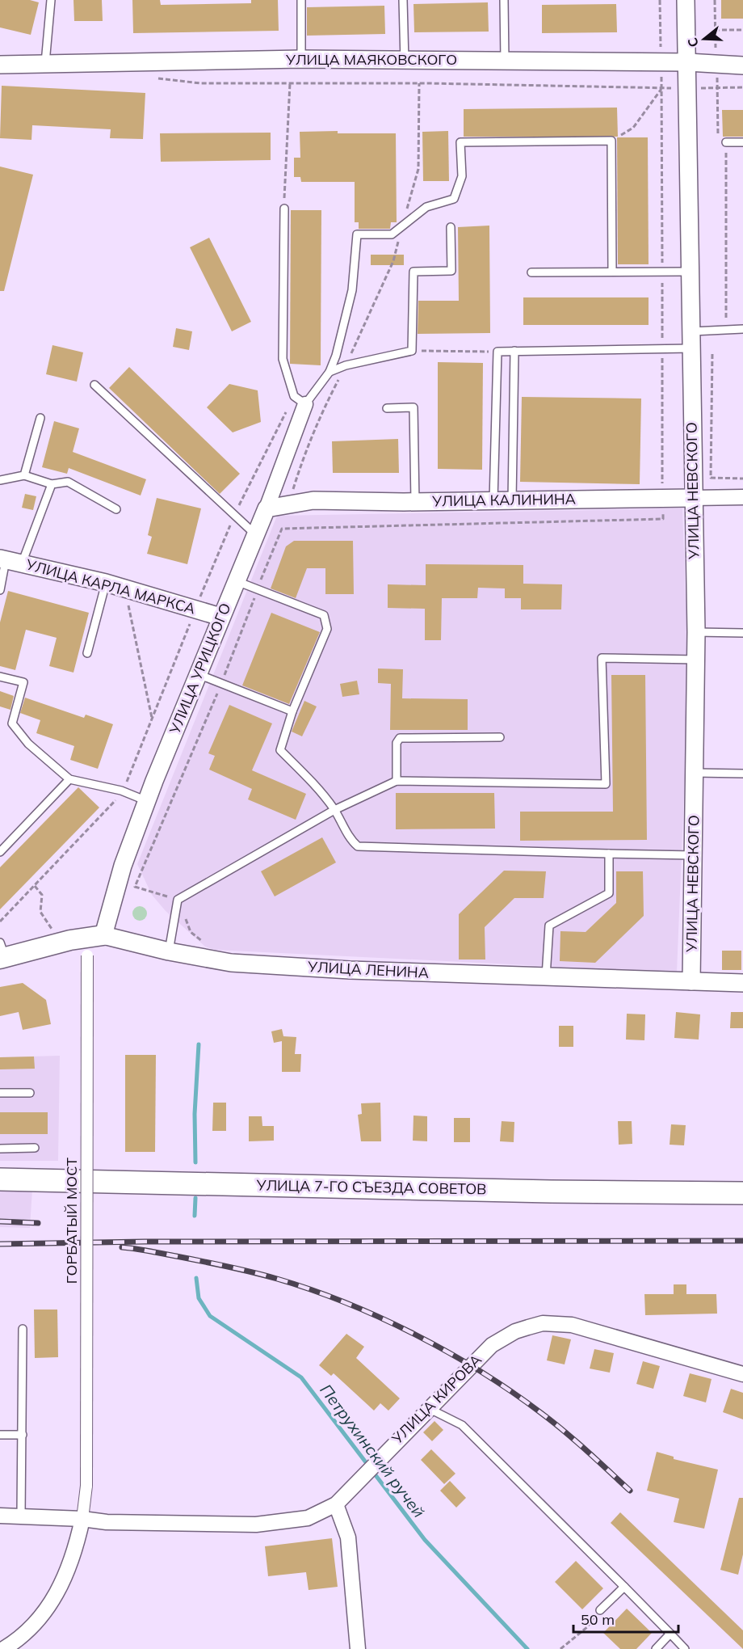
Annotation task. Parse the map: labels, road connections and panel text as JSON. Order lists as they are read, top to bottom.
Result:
{
  "streets": {
    "main road": ["УЛИЦА ЛЕНИНА", "УЛИЦА 7-ГО СЪЕЗДА СОВЕТОВ"],
    "street": [
      "УЛИЦА МАЯКОВСКОГО",
      "УЛИЦА НЕВСКОГО",
      "УЛИЦА КАЛИНИНА",
      "УЛИЦА КАРЛА МАРКСА",
      "УЛИЦА УРИЦКОГО",
      "ГОРБАТЫЙ МОСТ",
      "УЛИЦА КИРОВА"
    ]
  },
  "crossings": [
    ["УЛИЦА МАЯКОВСКОГО", "УЛИЦА НЕВСКОГО"],
    ["УЛИЦА НЕВСКОГО", "УЛИЦА КАЛИНИНА"],
    ["УЛИЦА НЕВСКОГО", "УЛИЦА ЛЕНИНА"],
    ["УЛИЦА КАЛИНИНА", "УЛИЦА УРИЦКОГО"],
    ["УЛИЦА КАРЛА МАРКСА", "УЛИЦА УРИЦКОГО"],
    ["УЛИЦА УРИЦКОГО", "УЛИЦА ЛЕНИНА"],
    ["ГОРБАТЫЙ МОСТ", "УЛИЦА КИРОВА"]
  ],
  "water": ["Петрухинский ручей"],
  "scale_bar": "50 m",
  "north": "left"
}
